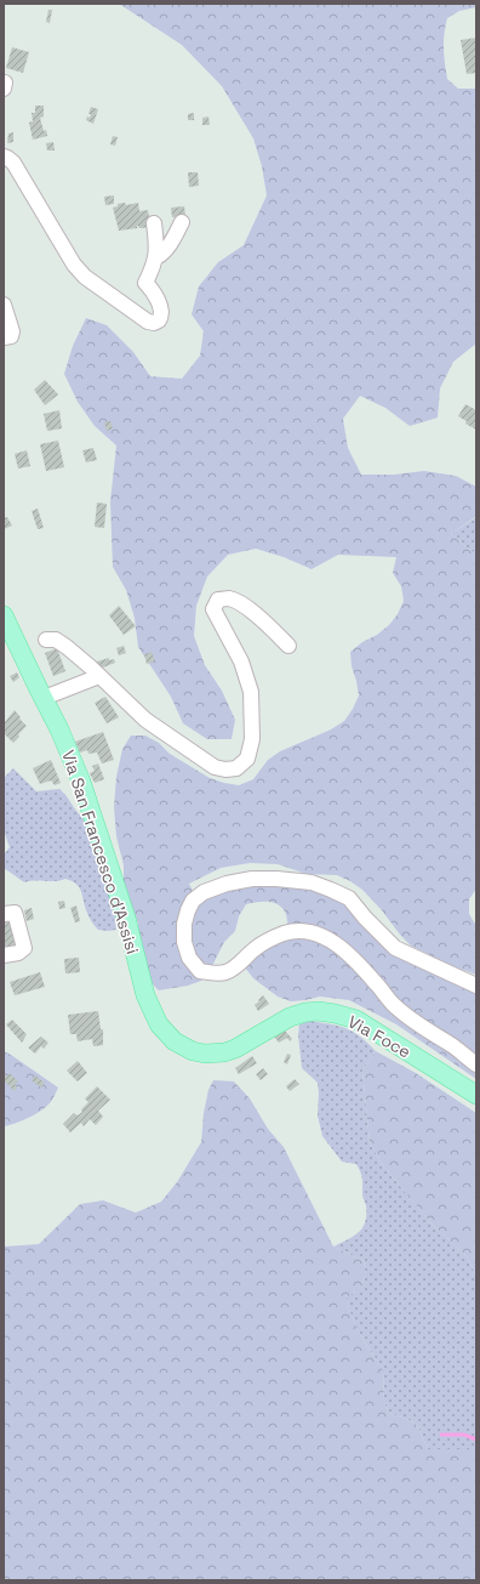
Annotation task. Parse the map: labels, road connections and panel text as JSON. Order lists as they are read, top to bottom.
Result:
{
  "streets": {
    "main road": ["Via San Francesco d'Assisi", "Via Foce"]
  },
  "crossings": [
    ["Via San Francesco d'Assisi", "Via Foce"]
  ]
}
